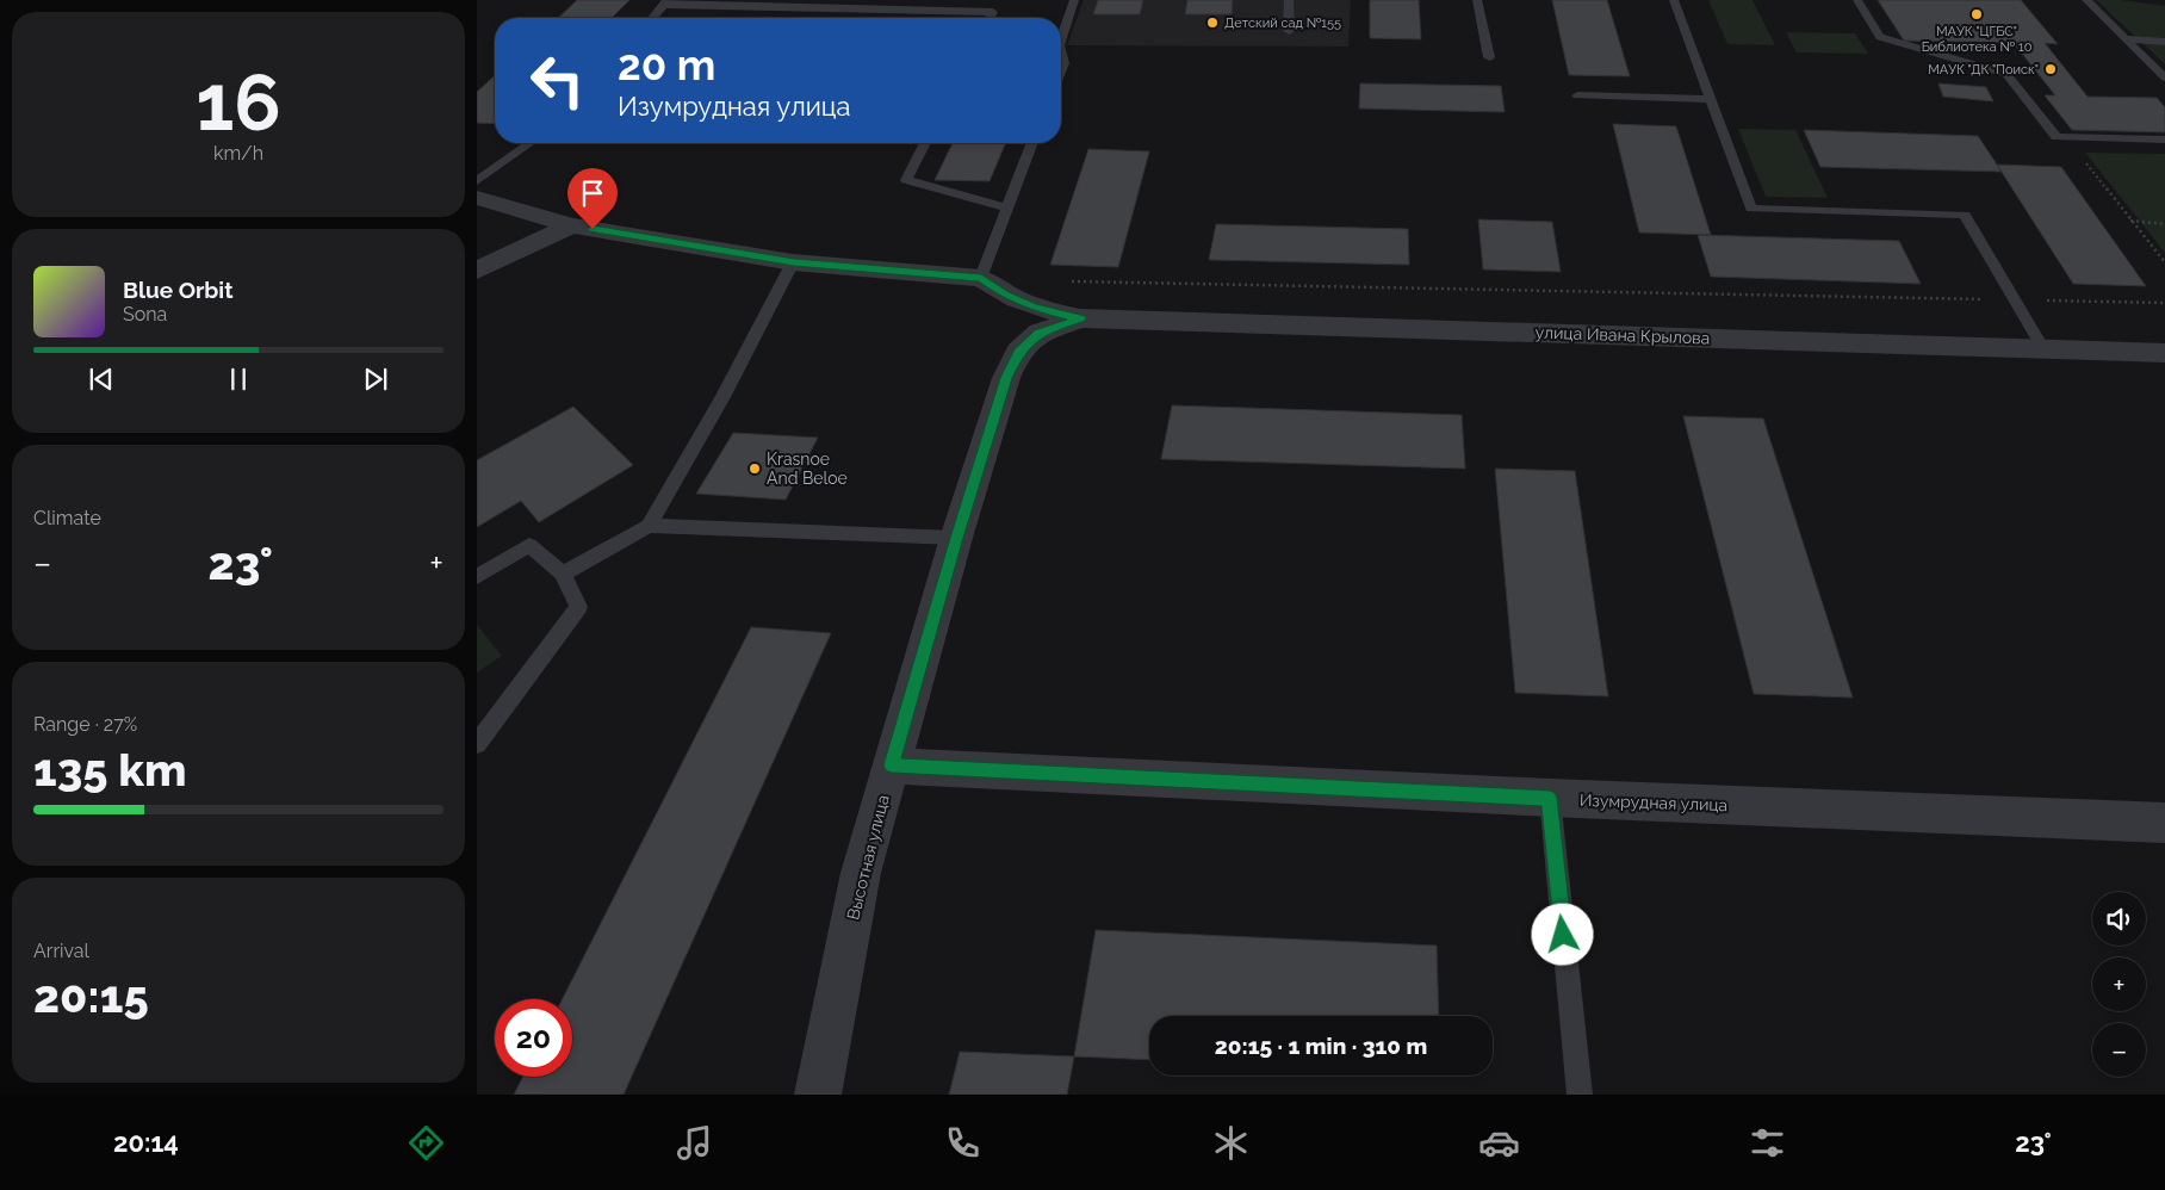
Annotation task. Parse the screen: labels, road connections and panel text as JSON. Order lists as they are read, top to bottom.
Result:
{
  "streets": {
    "street": ["улица Ивана Крылова", "Изумрудная улица", "Высотная улица"]
  },
  "crossings": [
    ["улица Ивана Крылова", "Высотная улица"],
    ["Изумрудная улица", "Высотная улица"]
  ],
  "places": [
    "МАУК \"ЦГБС\" Библиотека № 10",
    "Детский сад №155",
    "МАУК \"ДК \"Поиск\"",
    "Krasnoe And Beloe"
  ],
  "page": {
    "tile": [
      ["16", "km/h"],
      "Climate",
      ["Range · 27%", "135 km"],
      ["Arrival", "20:15"]
    ],
    "turn": ["20 m", "Изумрудная улица"],
    "song": ["Blue Orbit", "Sona"],
    "heat": ["−", "23°", "+"],
    "map_buttons": ["+", "−"],
    "limit": "20",
    "trip": "20:15 · 1 min · 310 m",
    "tabs": ["20:14", "23°"]
  }
}
